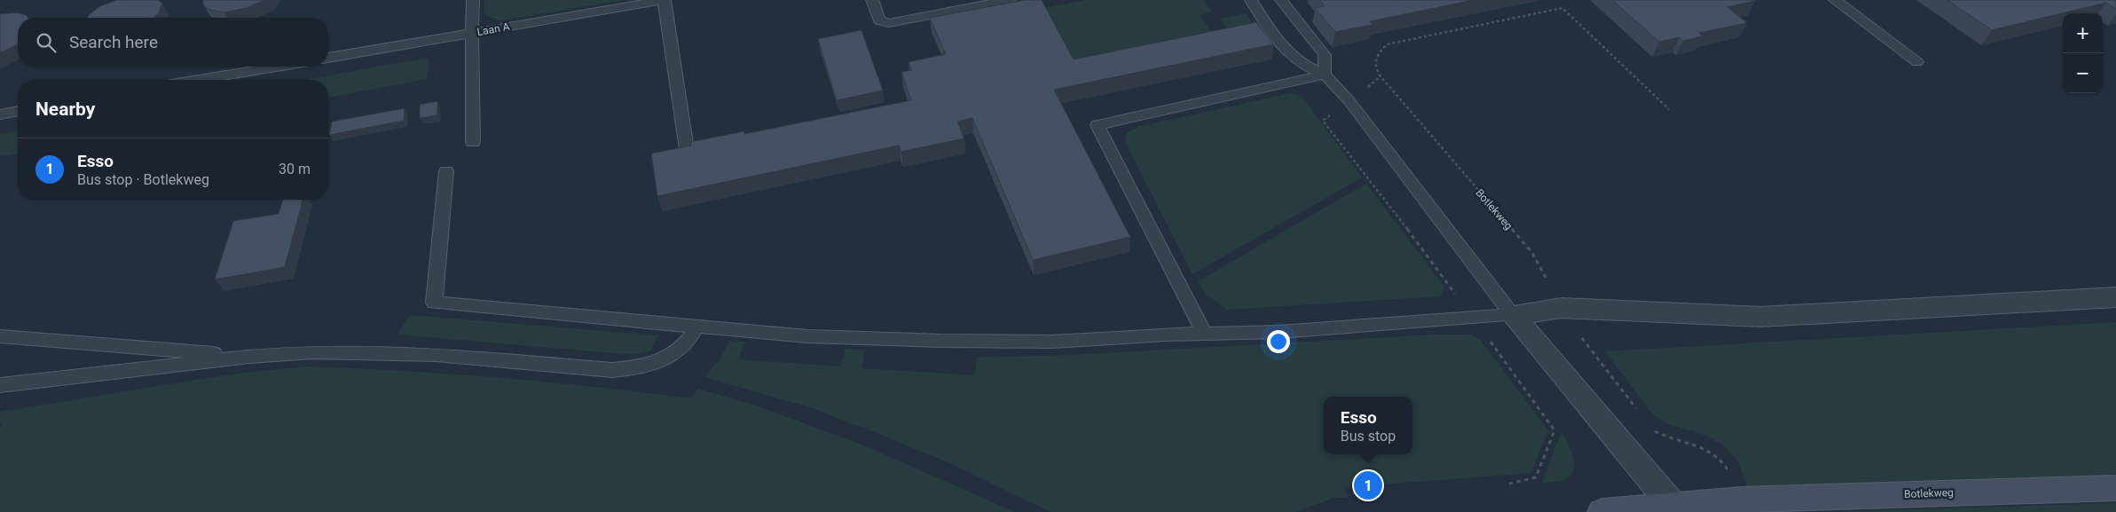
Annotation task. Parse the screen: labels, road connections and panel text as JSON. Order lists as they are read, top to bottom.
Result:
{
  "streets": {
    "main road": ["Botlekweg"],
    "lane": ["Laan A"]
  },
  "page": {
    "map_buttons": ["+", "−"],
    "search": "Search here",
    "heading": "Nearby",
    "list": [
      {
        "mark": "1",
        "name": "Esso",
        "note": "Bus stop · Botlekweg",
        "value": "30 m"
      }
    ],
    "popup": ["Esso", "Bus stop"],
    "pins": "1"
  }
}
